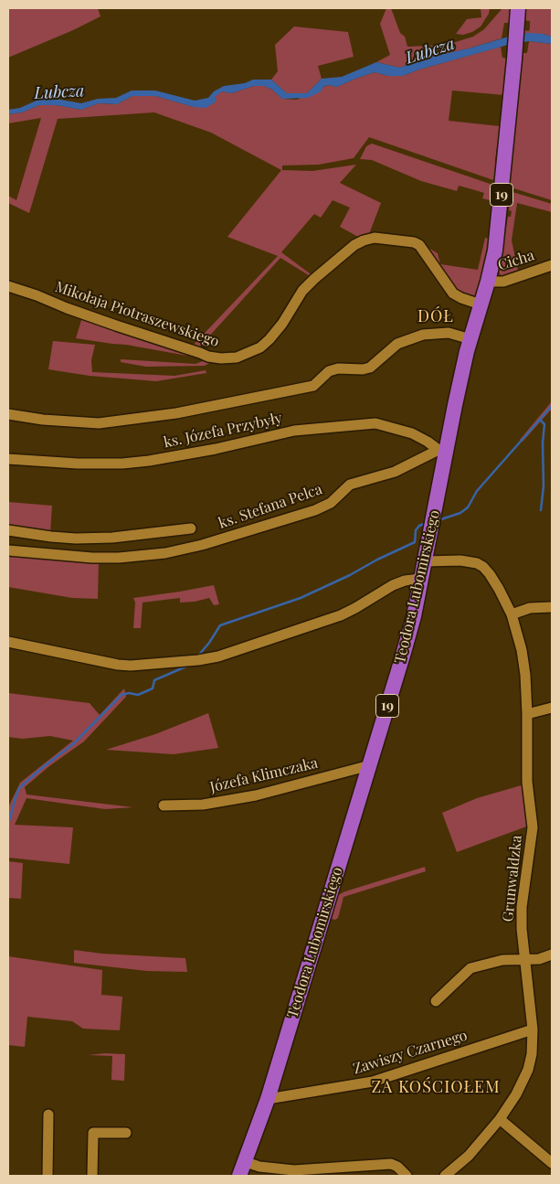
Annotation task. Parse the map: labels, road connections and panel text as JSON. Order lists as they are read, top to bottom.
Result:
{
  "streets": {
    "highway": ["19", "Teodora Lubomirskiego"],
    "street": [
      "Cicha",
      "Mikołaja Piotraszewskiego",
      "ks. Józefa Przybyły",
      "ks. Stefana Pelca",
      "Józefa Klimczaka",
      "Grunwaldzka",
      "Zawiszy Czarnego"
    ]
  },
  "crossings": [
    ["Cicha", "Teodora Lubomirskiego"],
    ["Mikołaja Piotraszewskiego", "Teodora Lubomirskiego"],
    ["ks. Józefa Przybyły", "ks. Stefana Pelca"],
    ["ks. Józefa Przybyły", "Teodora Lubomirskiego"],
    ["ks. Stefana Pelca", "Teodora Lubomirskiego"],
    ["Teodora Lubomirskiego", "Józefa Klimczaka"],
    ["Teodora Lubomirskiego", "Grunwaldzka"],
    ["Teodora Lubomirskiego", "Zawiszy Czarnego"],
    ["Grunwaldzka", "Zawiszy Czarnego"]
  ],
  "districts": ["DÓŁ", "ZA KOŚCIOŁEM"],
  "water": ["Lubcza"]
}
